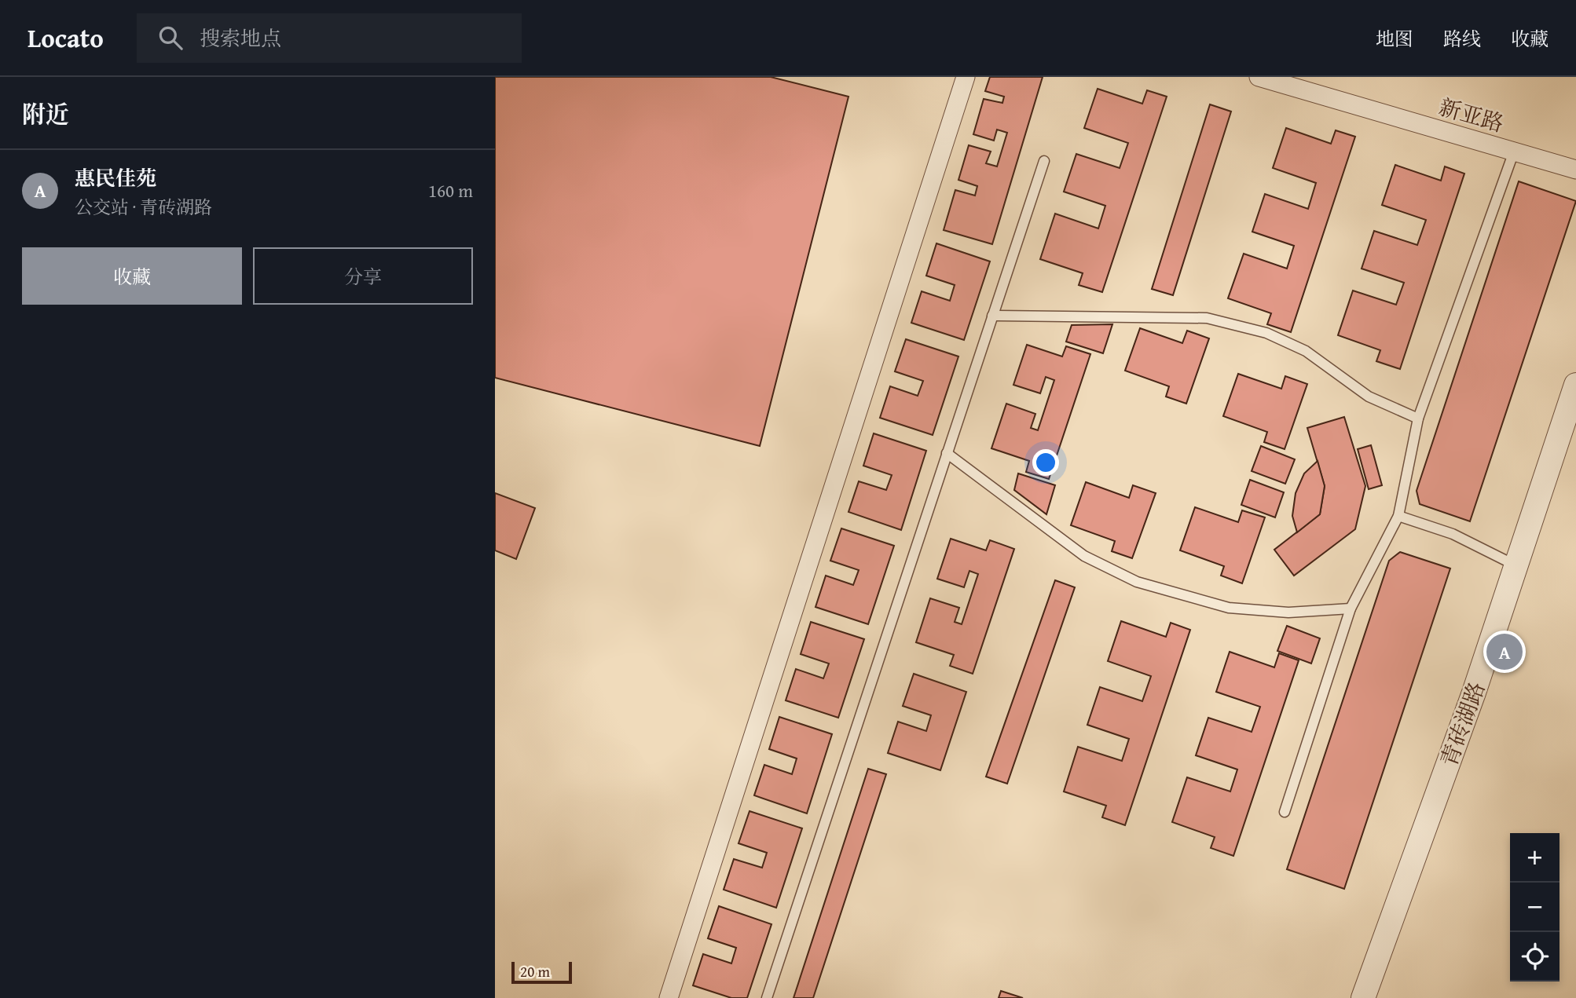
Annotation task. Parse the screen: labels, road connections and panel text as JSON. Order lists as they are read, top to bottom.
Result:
{
  "streets": {
    "street": ["新亚路", "青砖湖路"]
  },
  "scale_bar": "20 m",
  "page": {
    "header": "Locato",
    "search": "搜索地点",
    "nav": ["地图", "路线", "收藏"],
    "heading": "附近",
    "list": [
      {
        "mark": "A",
        "name": "惠民佳苑",
        "note": "公交站 · 青砖湖路",
        "value": "160 m"
      }
    ],
    "buttons": ["收藏", "分享"],
    "pins": "A",
    "map_buttons": ["+", "−"],
    "scale": "20 m"
  }
}
